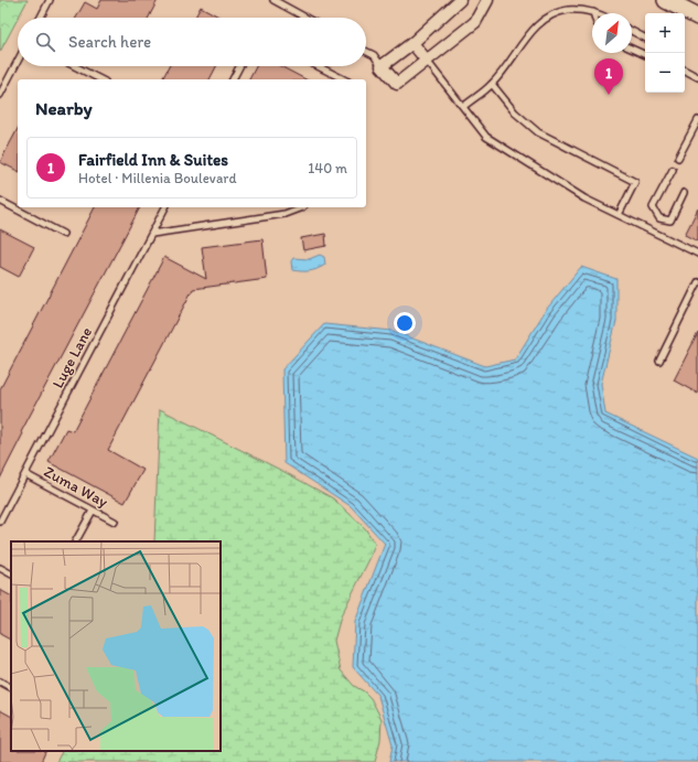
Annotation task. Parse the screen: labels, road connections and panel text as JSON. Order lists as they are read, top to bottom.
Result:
{
  "streets": {
    "lane": ["Luge Lane", "Zuma Way"]
  },
  "crossings": [
    ["Luge Lane", "Zuma Way"]
  ],
  "north": "top right",
  "page": {
    "map_buttons": ["+", "−"],
    "search": "Search here",
    "pins": "1",
    "heading": "Nearby",
    "list": [
      {
        "mark": "1",
        "name": "Fairfield Inn & Suites",
        "note": "Hotel · Millenia Boulevard",
        "value": "140 m"
      }
    ]
  }
}
